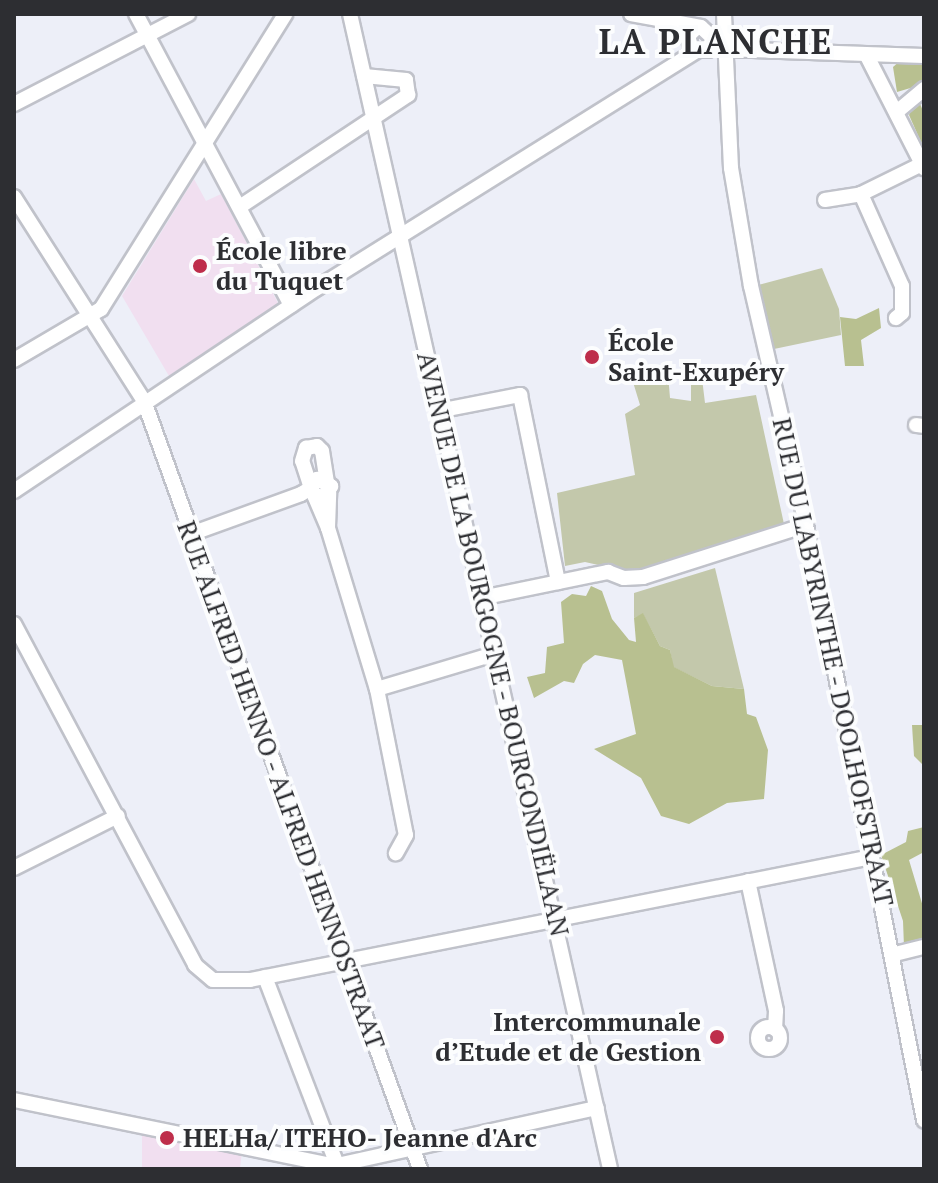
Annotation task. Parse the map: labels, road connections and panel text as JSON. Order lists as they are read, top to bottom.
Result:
{
  "streets": {
    "street": ["AVENUE DE LA BOURGOGNE - BOURGONDIËLAAN", "RUE DU LABYRINTHE - DOOLHOFSTRAAT", "RUE ALFRED HENNO - ALFRED HENNOSTRAAT"]
  },
  "districts": ["LA PLANCHE"],
  "places": [
    "École libre du Tuquet",
    "École Saint-Exupéry",
    "Intercommunale d’Etude et de Gestion",
    "HELHa/ ITEHO- Jeanne d'Arc"
  ]
}
